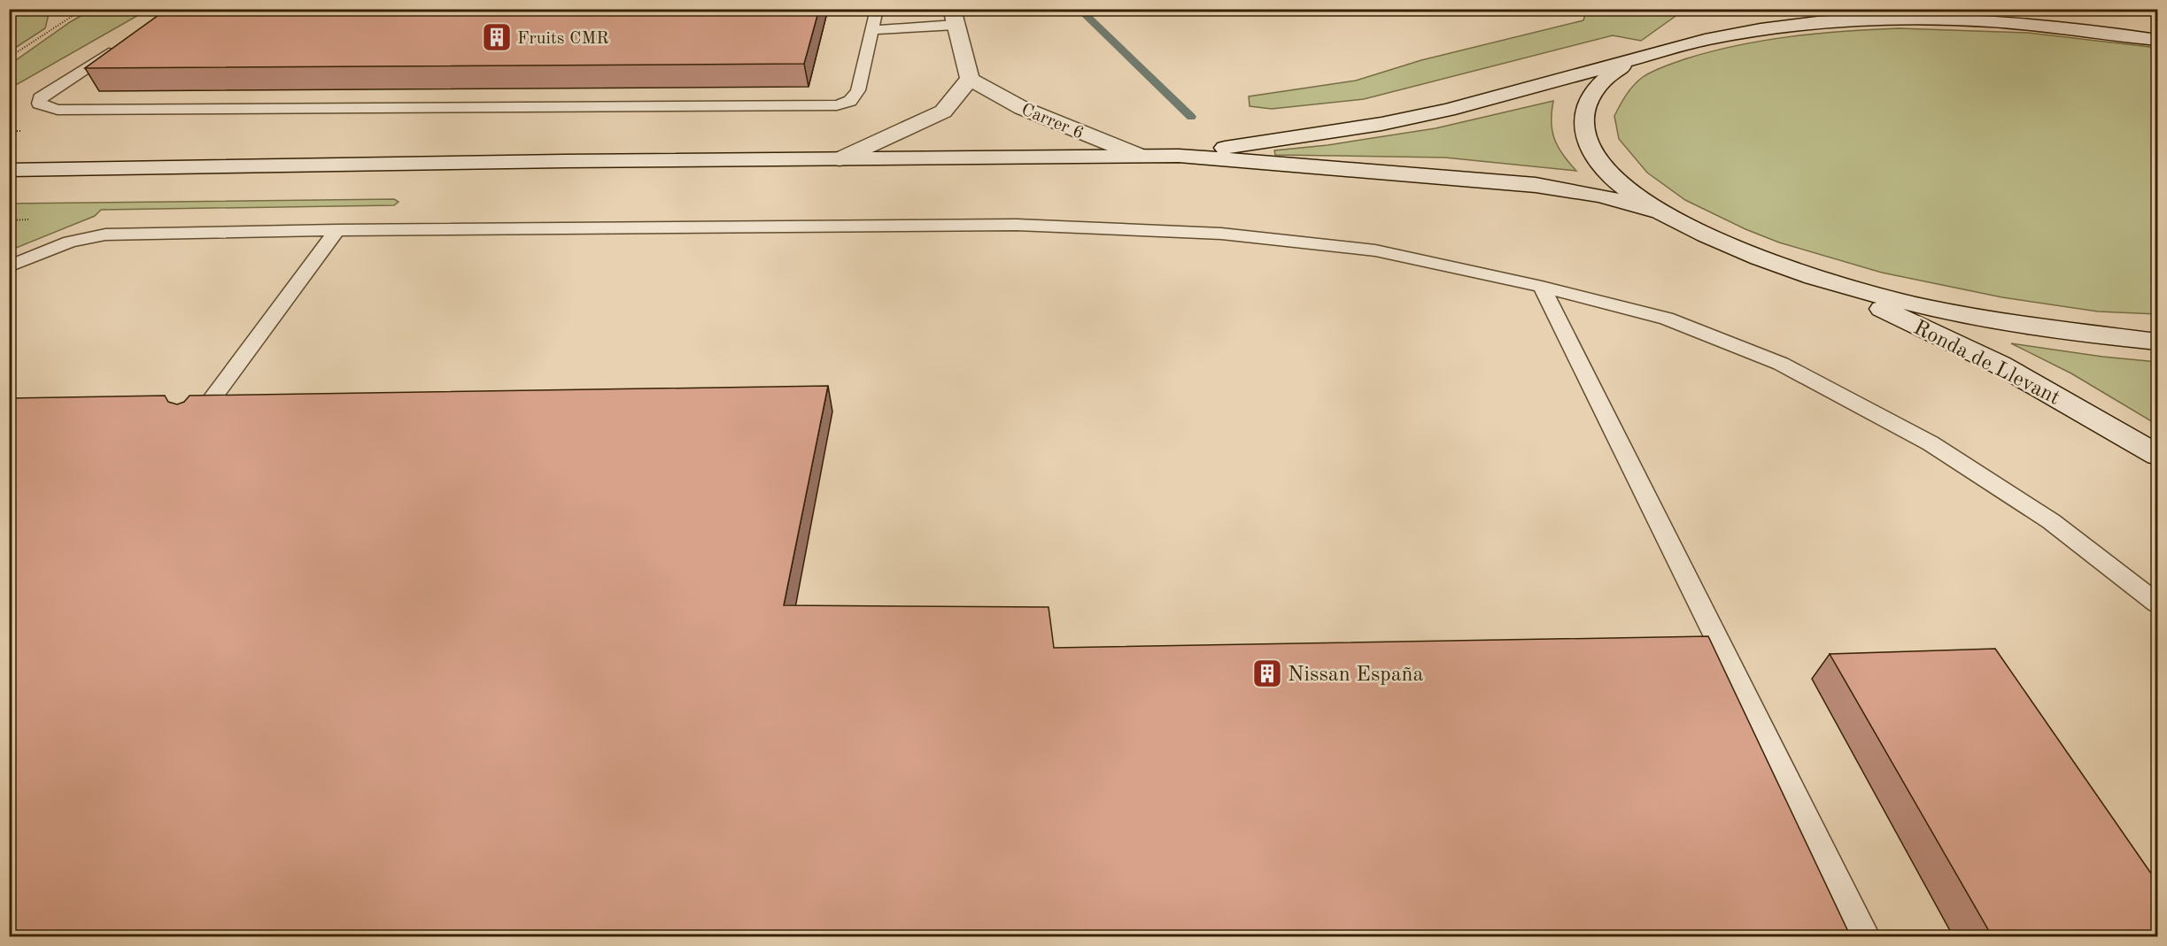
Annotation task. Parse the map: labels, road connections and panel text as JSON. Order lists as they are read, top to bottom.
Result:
{
  "streets": {
    "main road": ["Carrer 6", "Ronda de Llevant"]
  },
  "places": {
    "building": ["Fruits CMR", "Nissan España"]
  }
}
